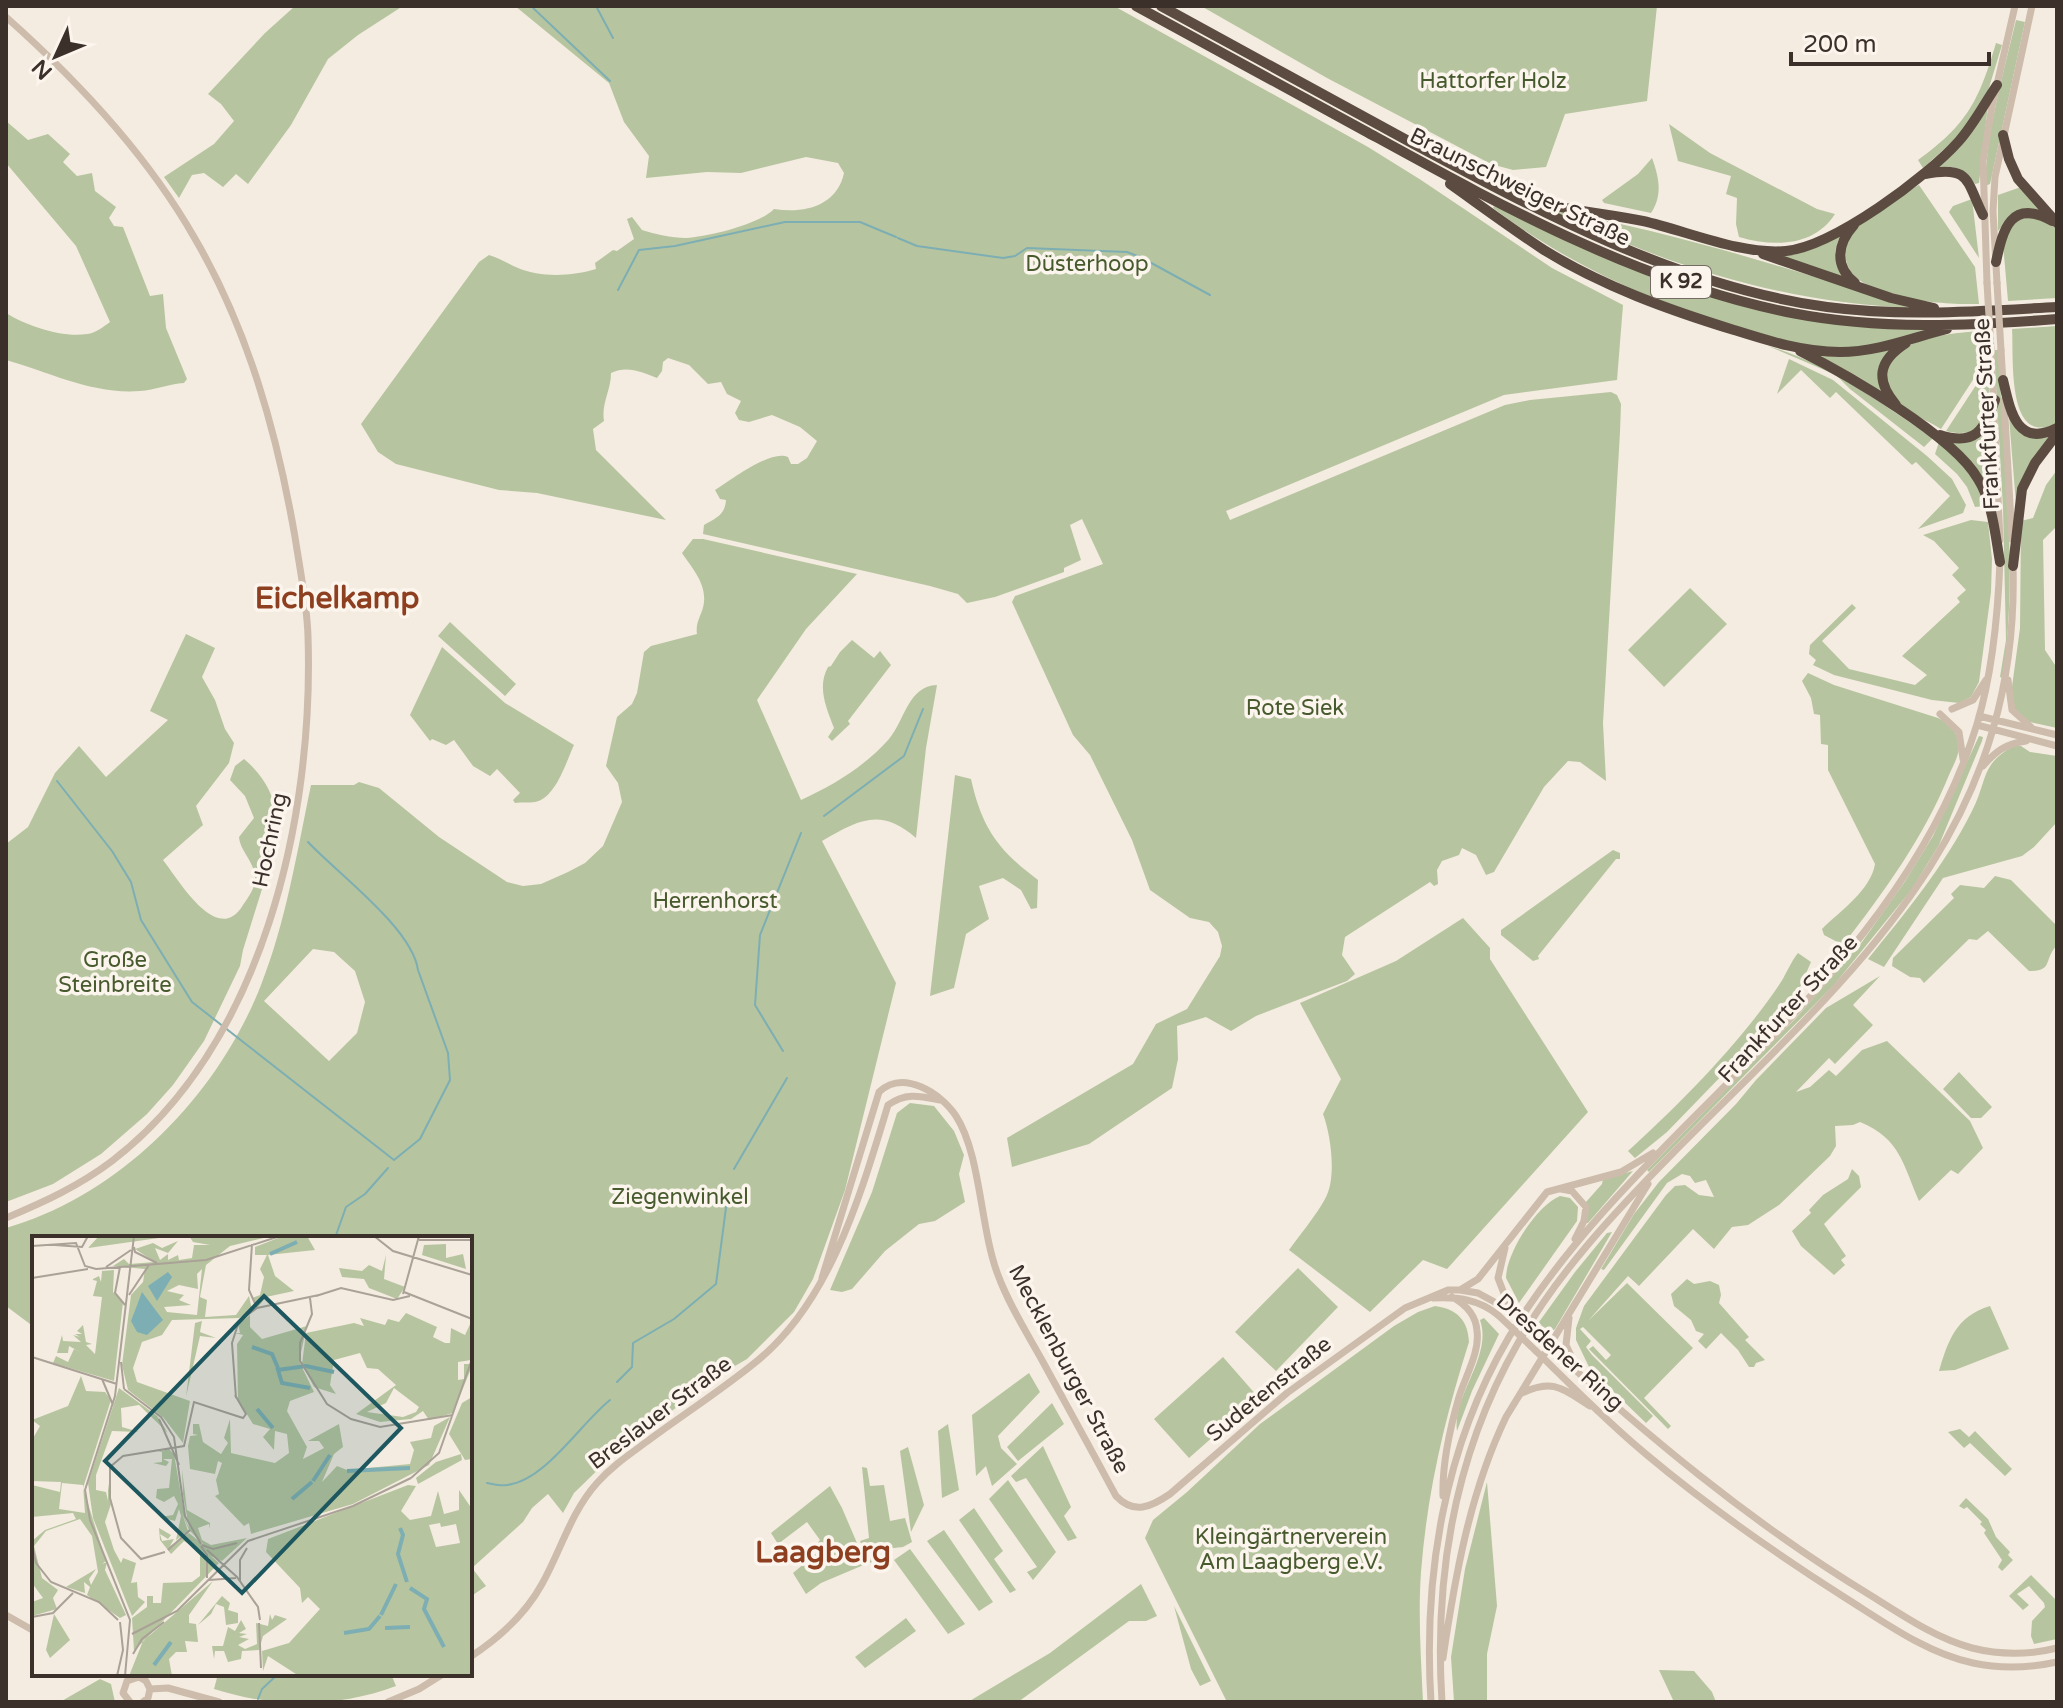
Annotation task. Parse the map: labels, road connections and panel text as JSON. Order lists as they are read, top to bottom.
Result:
{
  "streets": {
    "highway": ["Braunschweiger Straße", "K 92"],
    "street": [
      "Frankfurter Straße",
      "Hochring",
      "Dresdener Ring",
      "Mecklenburger Straße",
      "Sudetenstraße",
      "Breslauer Straße"
    ]
  },
  "crossings": [
    ["Dresdener Ring", "Sudetenstraße"],
    ["Mecklenburger Straße", "Sudetenstraße"],
    ["Mecklenburger Straße", "Breslauer Straße"]
  ],
  "districts": ["Eichelkamp", "Laagberg"],
  "parks": [
    "Hattorfer Holz",
    "Düsterhoop",
    "Rote Siek",
    "Herrenhorst",
    "Große Steinbreite",
    "Ziegenwinkel",
    "Kleingärtnerverein Am Laagberg e.V."
  ],
  "scale_bar": "200 m",
  "north": "bottom left"
}
